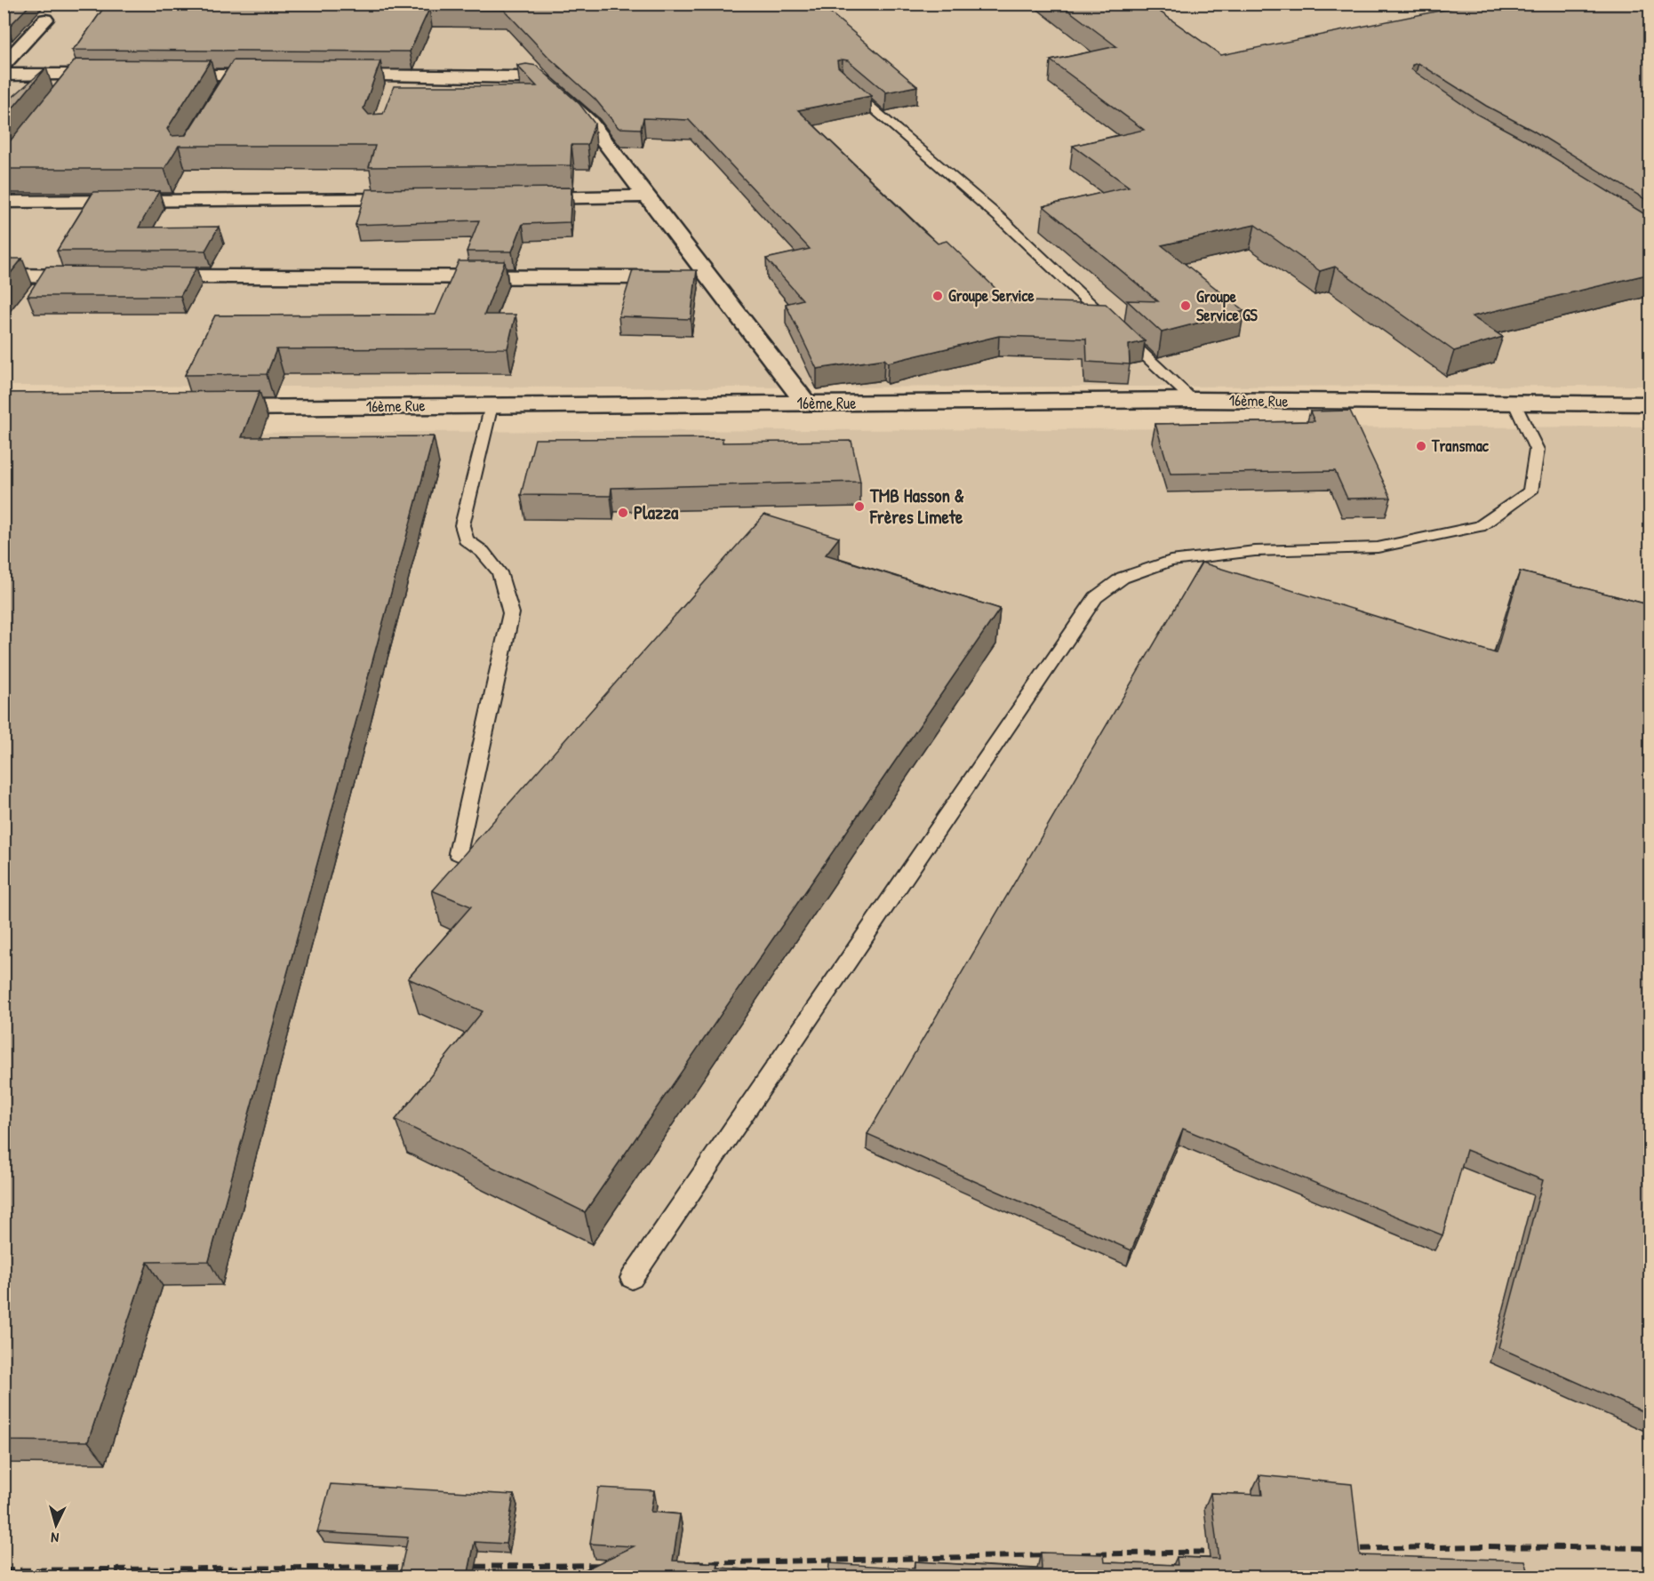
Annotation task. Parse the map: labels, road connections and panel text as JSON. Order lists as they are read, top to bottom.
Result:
{
  "streets": {
    "street": ["16ème Rue"]
  },
  "places": [
    "Groupe Service",
    "Groupe Service GS",
    "Transmac",
    "TMB Hasson & Frères Limete",
    "Plazza"
  ],
  "north": "bottom"
}
